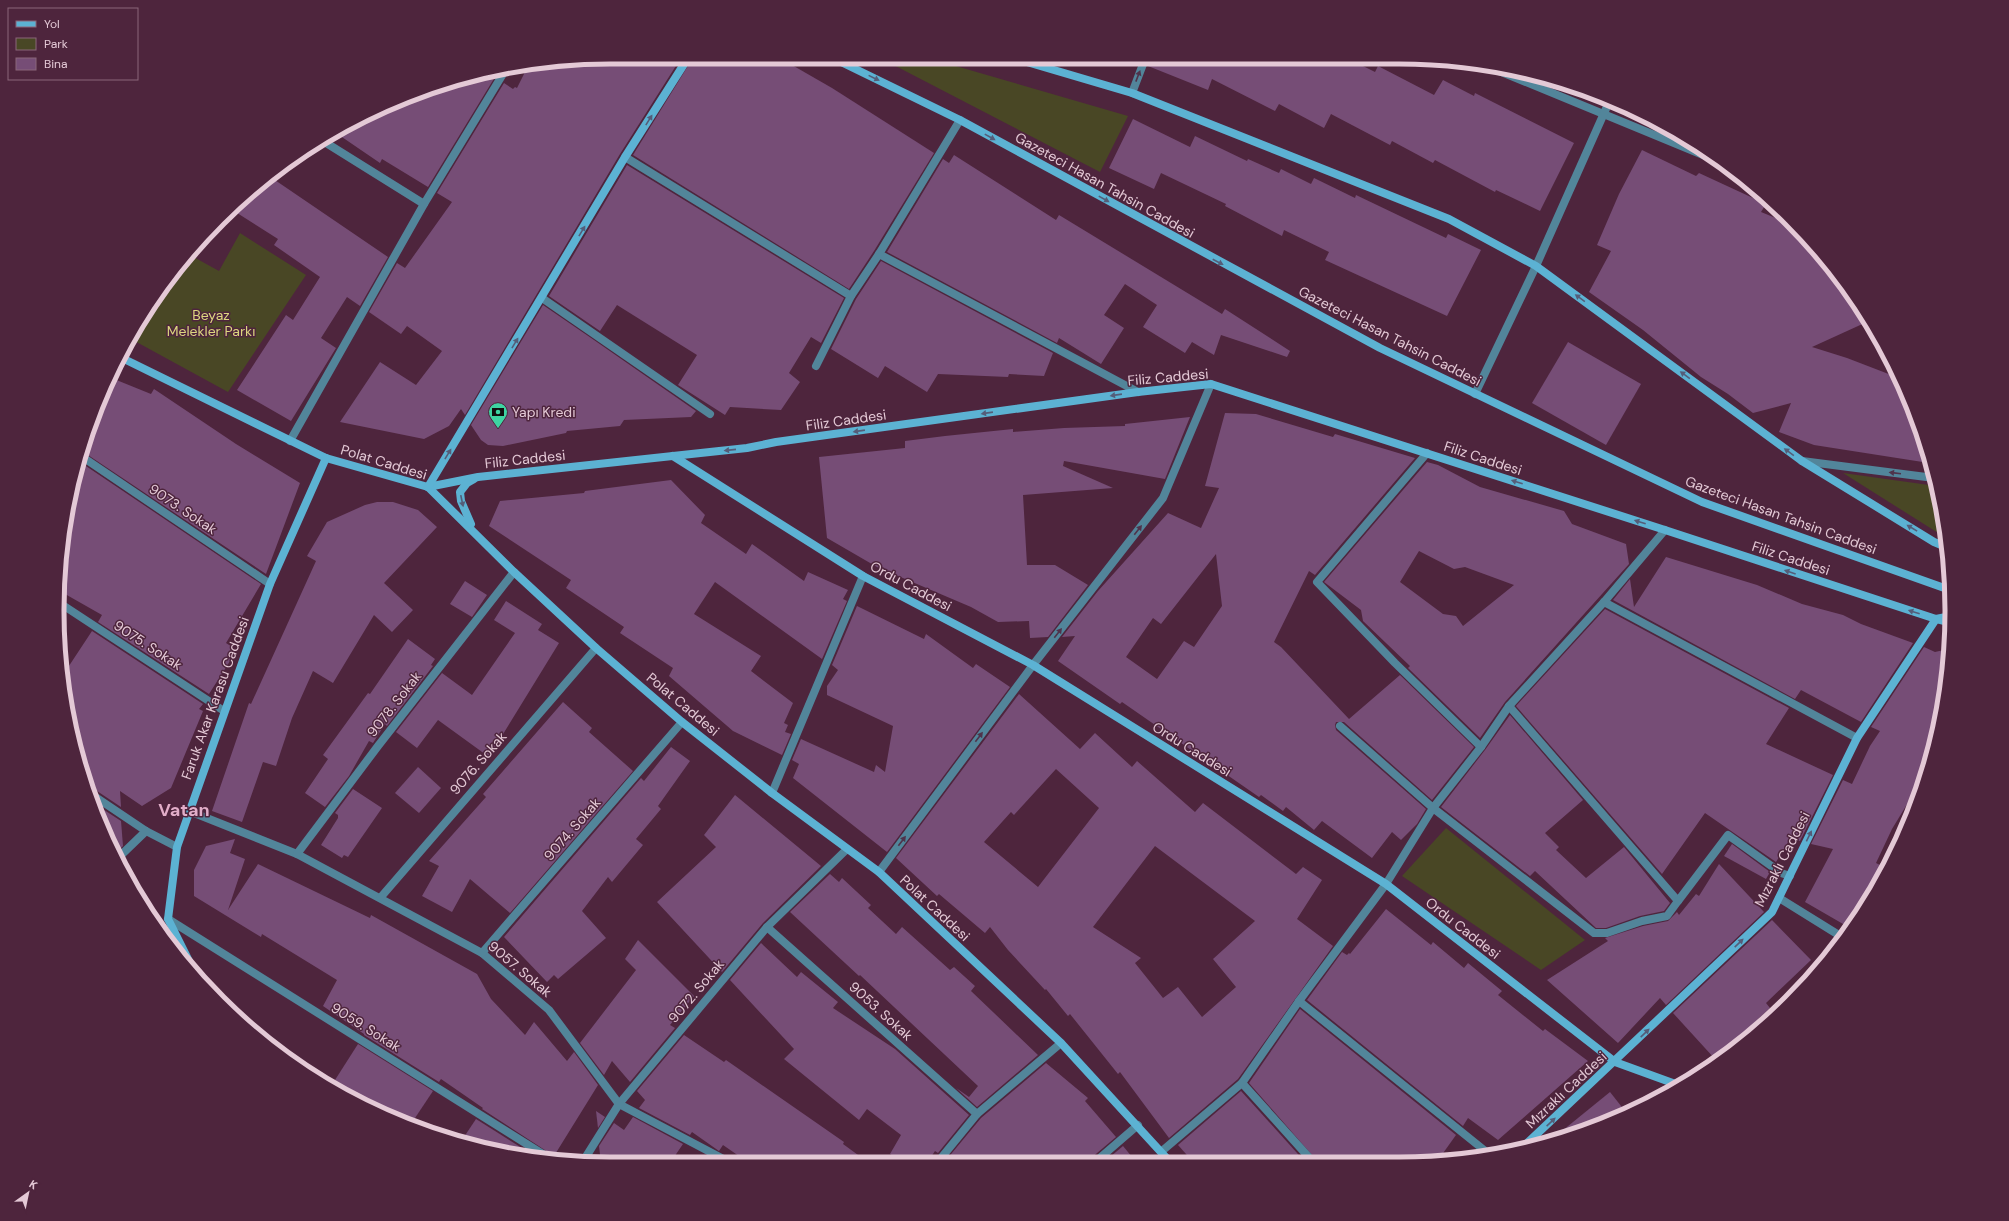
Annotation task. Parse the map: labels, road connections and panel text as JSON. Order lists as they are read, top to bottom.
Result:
{
  "streets": {
    "main road": [
      "Gazeteci Hasan Tahsin Caddesi",
      "Filiz Caddesi",
      "Polat Caddesi",
      "Ordu Caddesi",
      "Faruk Akar Karasu Caddesi",
      "Mızraklı Caddesi"
    ],
    "street": [
      "9073. Sokak",
      "9075. Sokak",
      "9078. Sokak",
      "9076. Sokak",
      "9074. Sokak",
      "9057. Sokak",
      "9072. Sokak",
      "9053. Sokak",
      "9059. Sokak"
    ]
  },
  "crossings": [
    ["Filiz Caddesi", "Polat Caddesi"],
    ["Filiz Caddesi", "Ordu Caddesi"],
    ["Filiz Caddesi", "Mızraklı Caddesi"],
    ["Polat Caddesi", "Faruk Akar Karasu Caddesi"],
    ["Polat Caddesi", "9078. Sokak"],
    ["Polat Caddesi", "9076. Sokak"],
    ["Polat Caddesi", "9074. Sokak"],
    ["Polat Caddesi", "9072. Sokak"],
    ["9073. Sokak", "Faruk Akar Karasu Caddesi"],
    ["Ordu Caddesi", "Mızraklı Caddesi"],
    ["9075. Sokak", "Faruk Akar Karasu Caddesi"],
    ["Faruk Akar Karasu Caddesi", "9057. Sokak"],
    ["Faruk Akar Karasu Caddesi", "9059. Sokak"],
    ["9078. Sokak", "9057. Sokak"],
    ["9076. Sokak", "9057. Sokak"],
    ["9074. Sokak", "9057. Sokak"],
    ["9057. Sokak", "9072. Sokak"],
    ["9072. Sokak", "9053. Sokak"]
  ],
  "one_way": ["Gazeteci Hasan Tahsin Caddesi", "Filiz Caddesi", "Mızraklı Caddesi"],
  "districts": ["Vatan"],
  "parks": ["Beyaz Melekler Parkı"],
  "places": {
    "bank": ["Yapı Kredi"]
  },
  "legend": ["Yol", "Park", "Bina"],
  "north": "top right"
}
